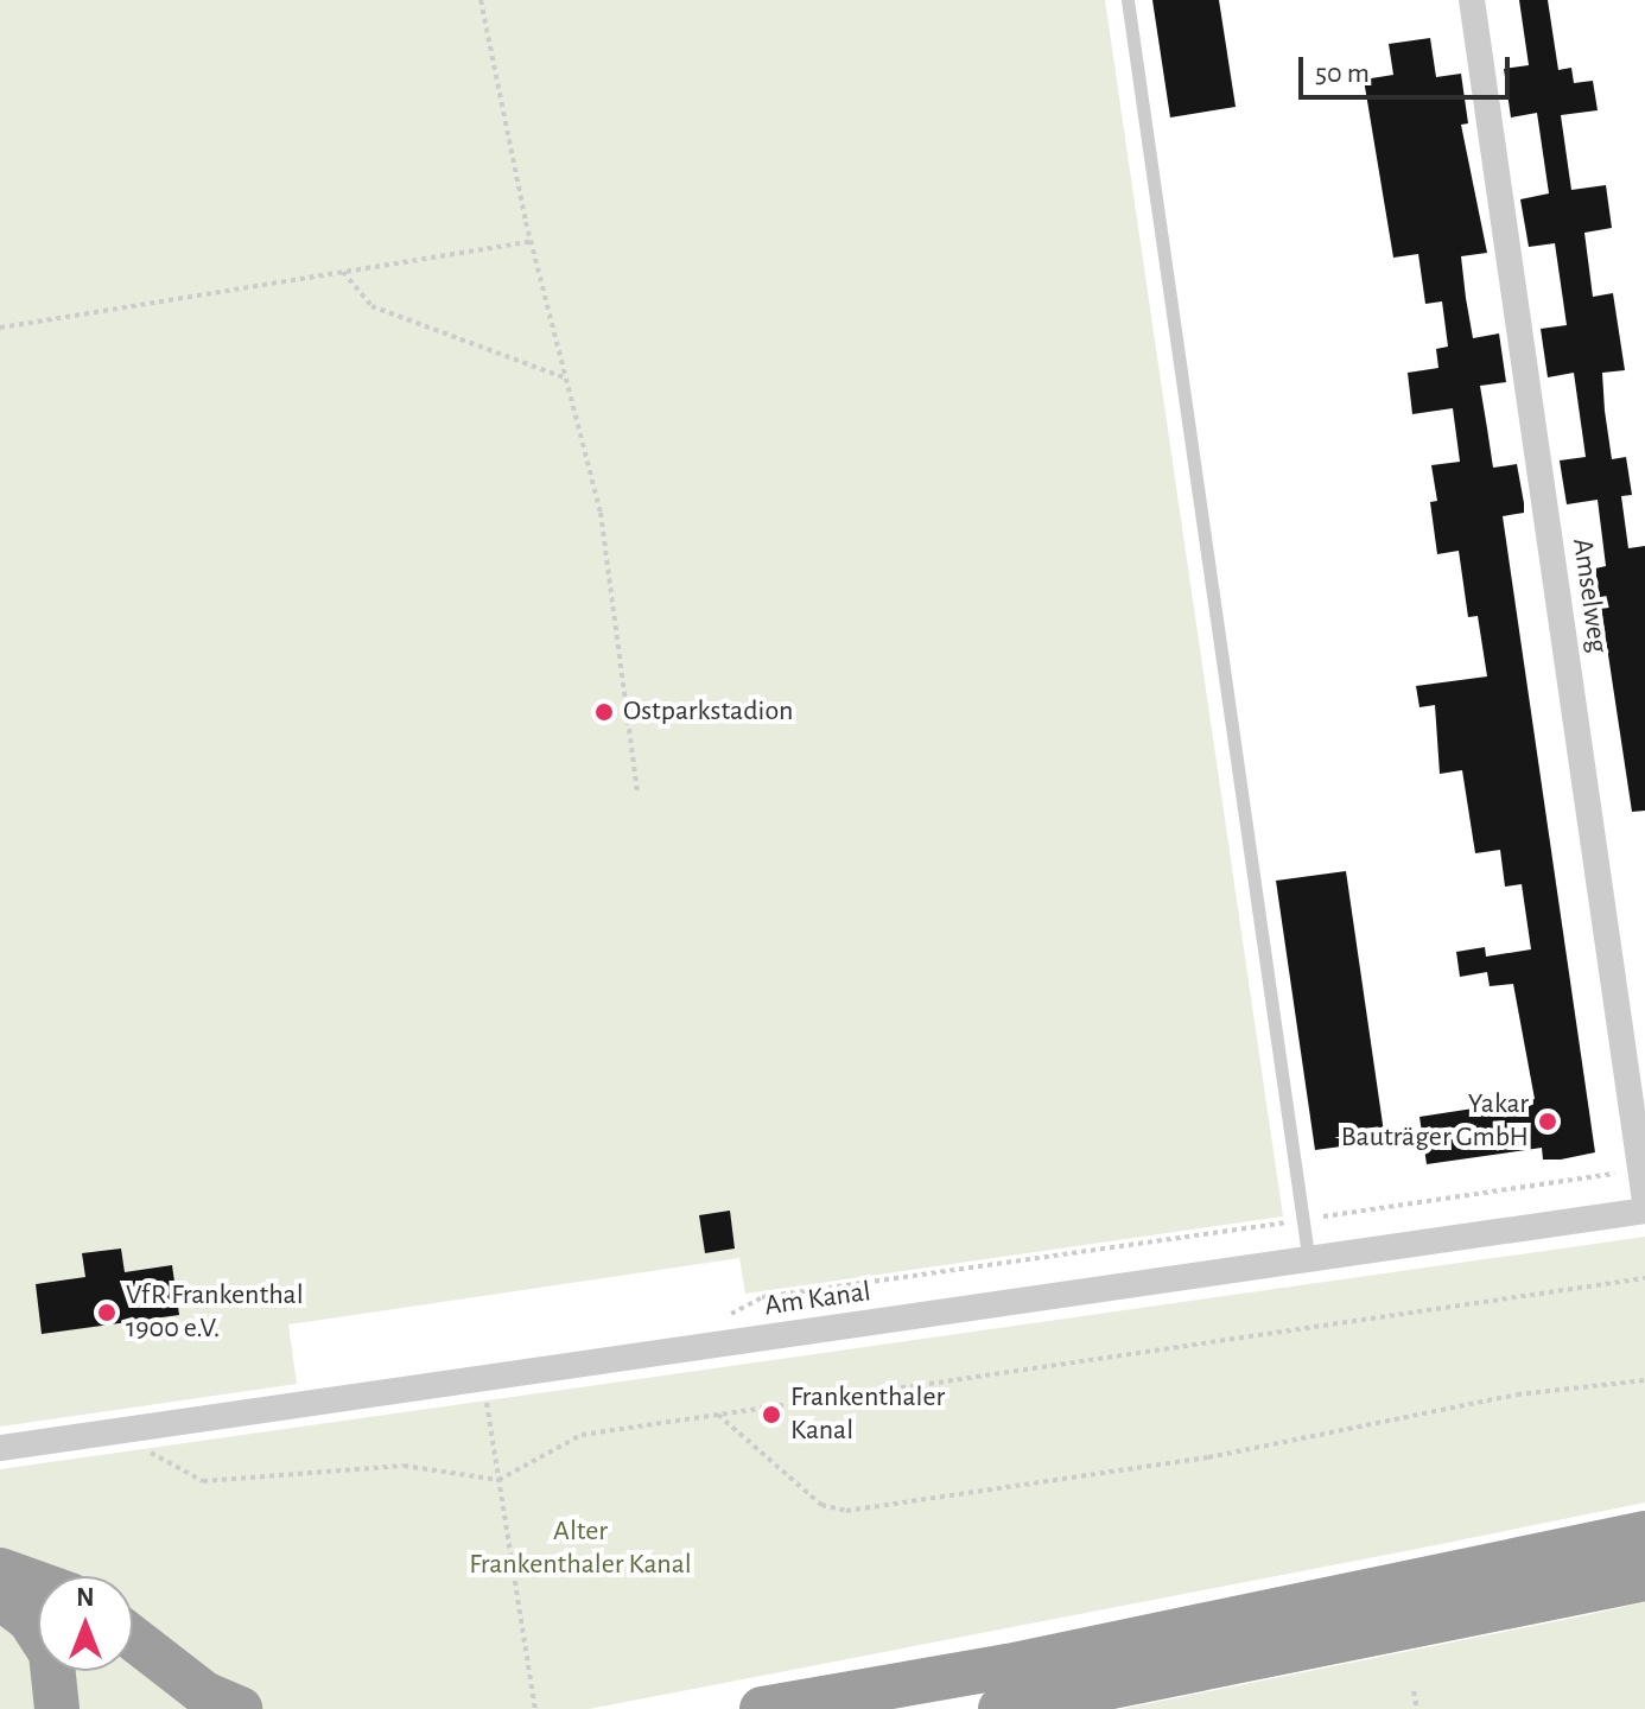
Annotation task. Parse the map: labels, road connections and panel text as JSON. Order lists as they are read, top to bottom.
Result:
{
  "streets": {
    "street": ["Amselweg", "Am Kanal"]
  },
  "parks": ["Alter Frankenthaler Kanal"],
  "places": [
    "Ostparkstadion",
    "Yakar Bauträger GmbH",
    "VfR Frankenthal 1900 e.V.",
    "Frankenthaler Kanal"
  ],
  "scale_bar": "50 m",
  "north": "top"
}
